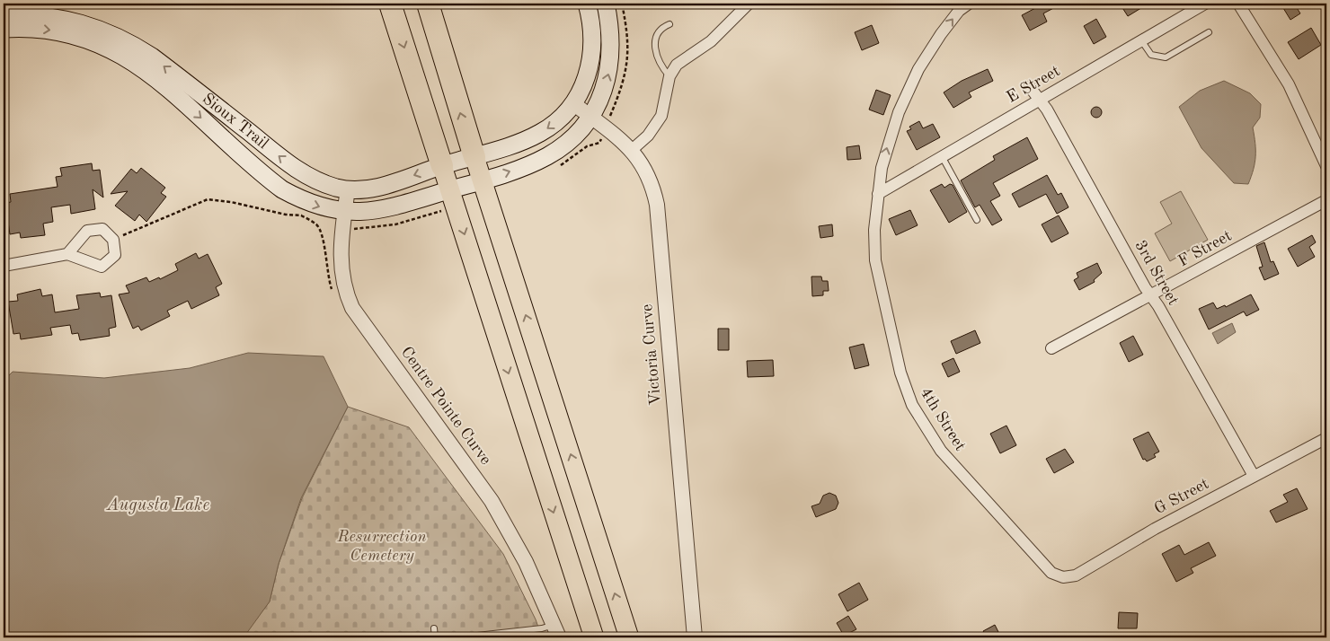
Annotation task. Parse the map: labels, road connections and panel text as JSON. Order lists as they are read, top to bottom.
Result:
{
  "streets": {
    "main road": ["Sioux Trail"],
    "street": [
      "E Street",
      "F Street",
      "3rd Street",
      "Victoria Curve",
      "Centre Pointe Curve",
      "4th Street",
      "G Street"
    ]
  },
  "crossings": [
    ["E Street", "3rd Street"],
    ["E Street", "4th Street"],
    ["Sioux Trail", "Victoria Curve"],
    ["Sioux Trail", "Centre Pointe Curve"],
    ["F Street", "3rd Street"],
    ["3rd Street", "G Street"],
    ["4th Street", "G Street"]
  ],
  "water": ["Augusta Lake"],
  "parks": ["Resurrection Cemetery"]
}
